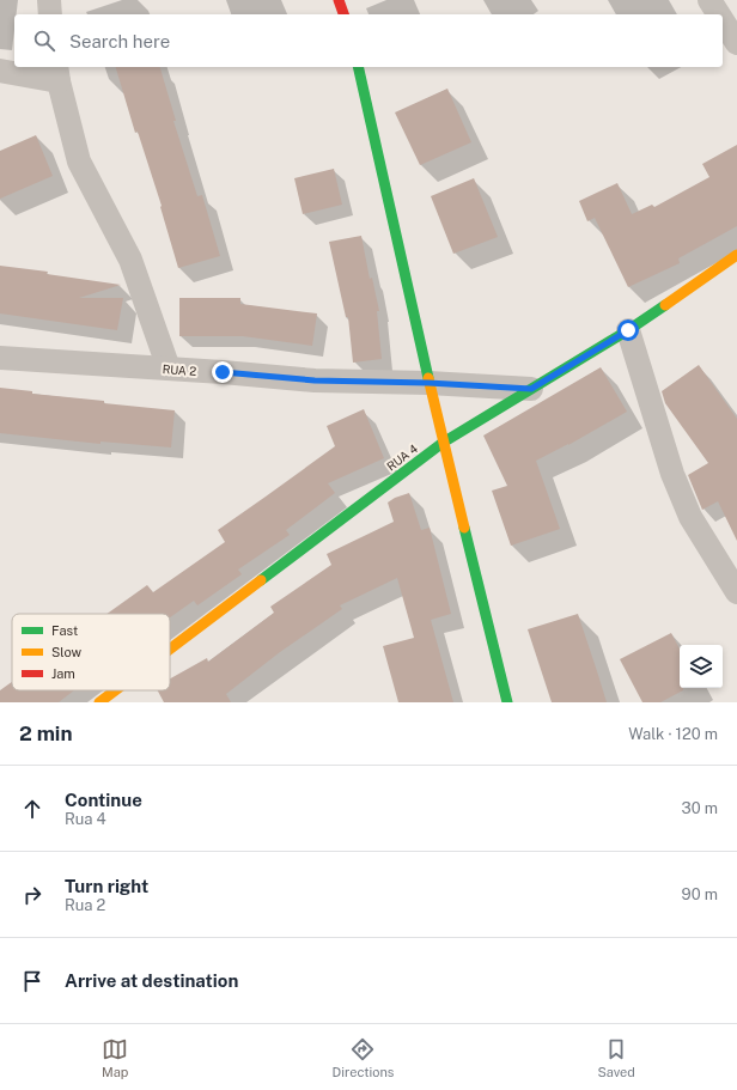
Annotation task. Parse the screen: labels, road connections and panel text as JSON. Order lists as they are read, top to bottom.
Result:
{
  "streets": {
    "street": ["RUA 2", "RUA 4"]
  },
  "crossings": [
    ["RUA 2", "RUA 4"]
  ],
  "legend": ["Fast", "Slow", "Jam"],
  "page": {
    "search": "Search here",
    "heading": ["2 min", "Walk · 120 m"],
    "list": [
      ["Continue", "Rua 4", "30 m"],
      ["Turn right", "Rua 2", "90 m"],
      "Arrive at destination"
    ],
    "nav": ["Map", "Directions", "Saved"]
  }
}
